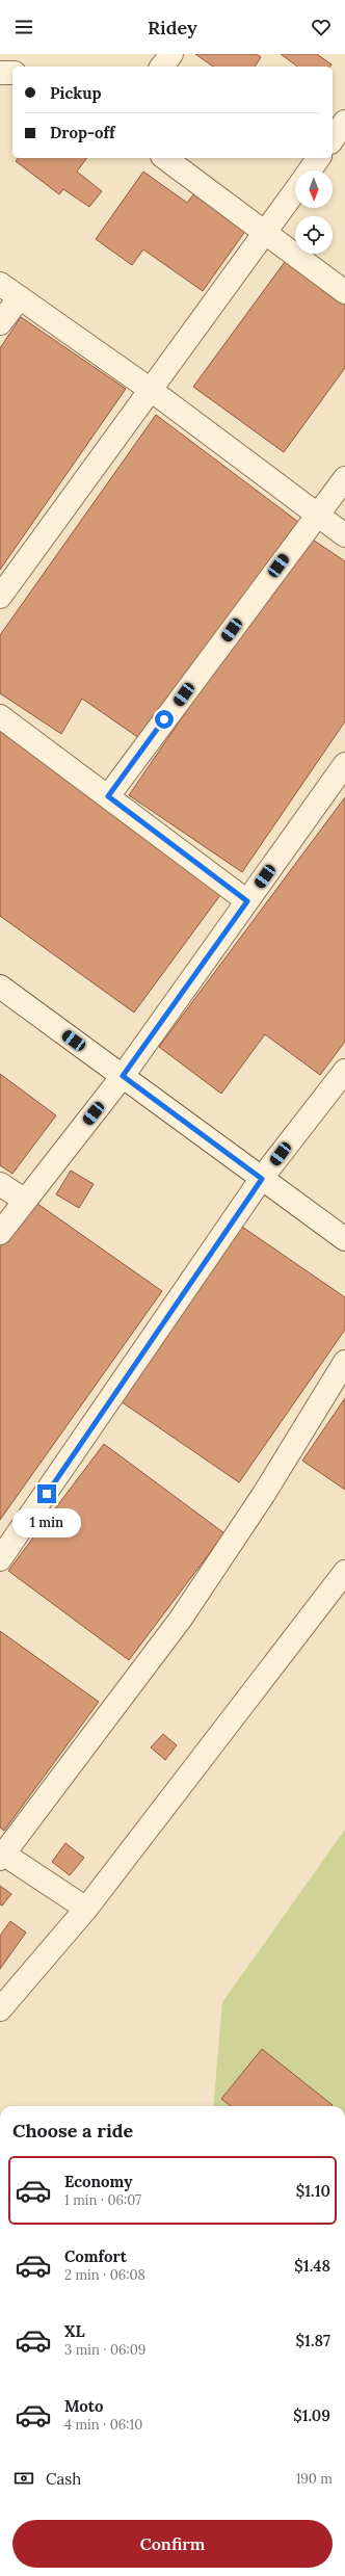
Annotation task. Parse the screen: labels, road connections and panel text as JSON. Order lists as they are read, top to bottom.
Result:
{
  "north": "bottom",
  "page": {
    "header": "Ridey",
    "banner": ["Pickup", "Drop-off"],
    "bubble": "1 min",
    "heading": "Choose a ride",
    "list": [
      {
        "name": "Economy",
        "note": "1 min · 06:07",
        "value": "$1.10"
      },
      {
        "name": "Comfort",
        "note": "2 min · 06:08",
        "value": "$1.48"
      },
      {
        "name": "XL",
        "note": "3 min · 06:09",
        "value": "$1.87"
      },
      {
        "name": "Moto",
        "note": "4 min · 06:10",
        "value": "$1.09"
      }
    ],
    "pay": ["Cash", "190 m"],
    "buttons": "Confirm"
  }
}
